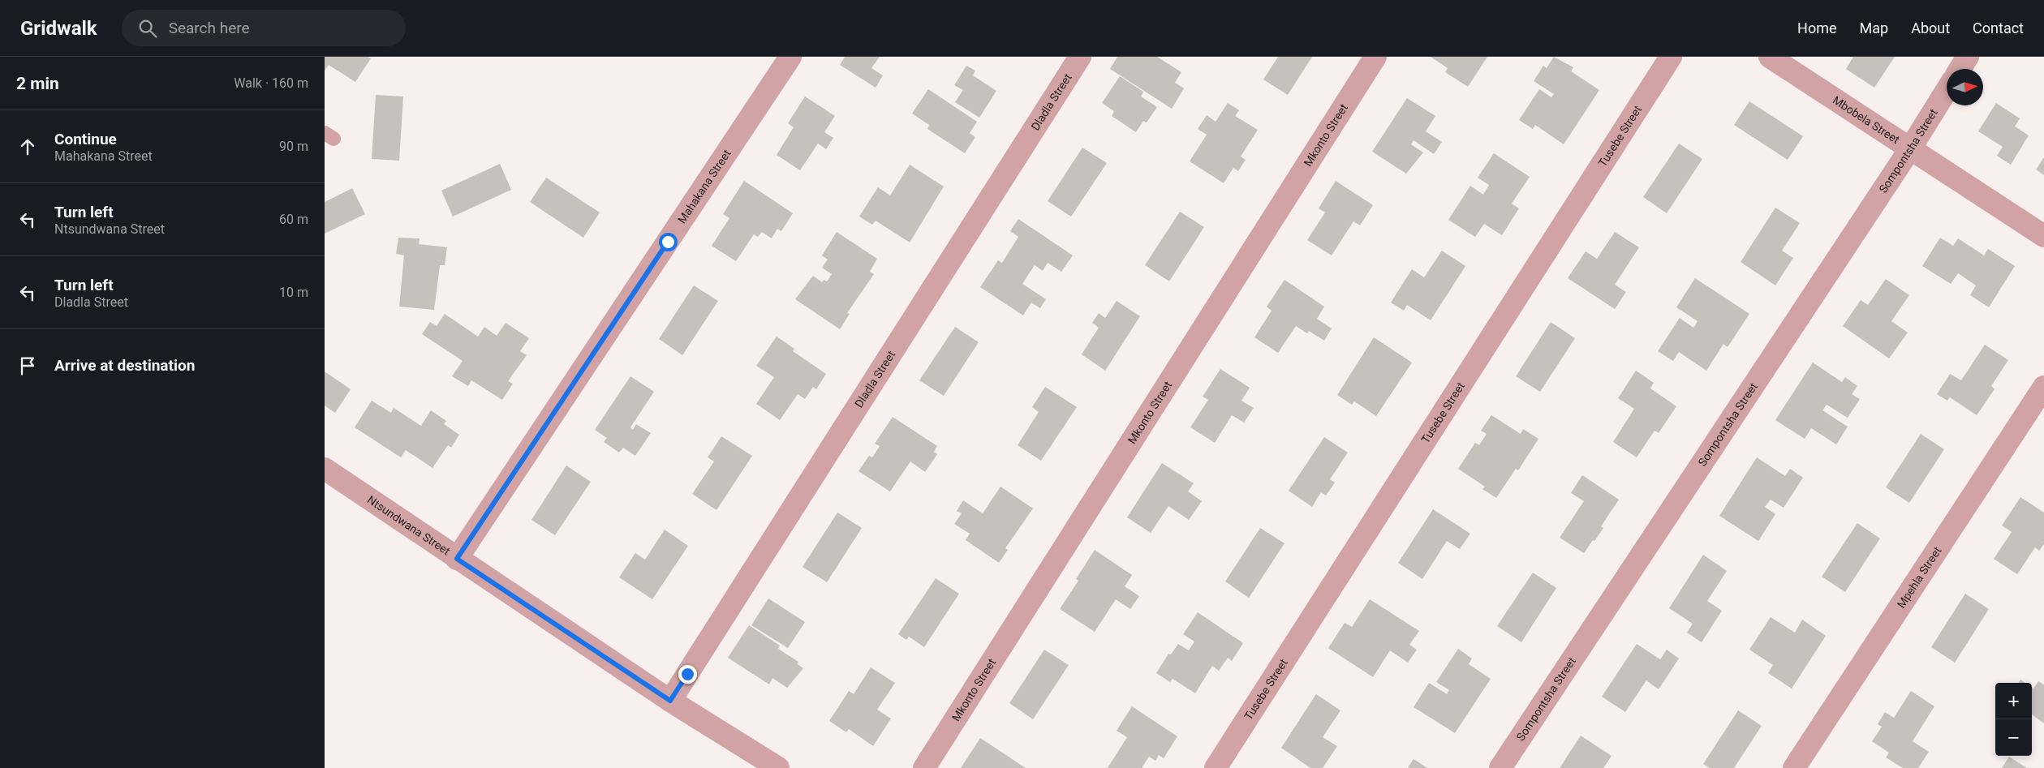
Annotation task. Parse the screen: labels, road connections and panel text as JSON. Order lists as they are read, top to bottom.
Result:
{
  "streets": {
    "street": [
      "Dladla Street",
      "Mbobela Street",
      "Mkonto Street",
      "Tusebe Street",
      "Sompontsha Street",
      "Mahakana Street",
      "Ntsundwana Street",
      "Mpehla Street"
    ]
  },
  "crossings": [
    ["Dladla Street", "Ntsundwana Street"],
    ["Mbobela Street", "Sompontsha Street"],
    ["Mahakana Street", "Ntsundwana Street"]
  ],
  "north": "right",
  "page": {
    "header": "Gridwalk",
    "search": "Search here",
    "nav": [
      "Home",
      "Map",
      "About",
      "Contact"
    ],
    "heading": ["2 min", "Walk · 160 m"],
    "list": [
      ["Continue", "Mahakana Street", "90 m"],
      ["Turn left", "Ntsundwana Street", "60 m"],
      ["Turn left", "Dladla Street", "10 m"],
      "Arrive at destination"
    ],
    "map_buttons": ["+", "−"]
  }
}
